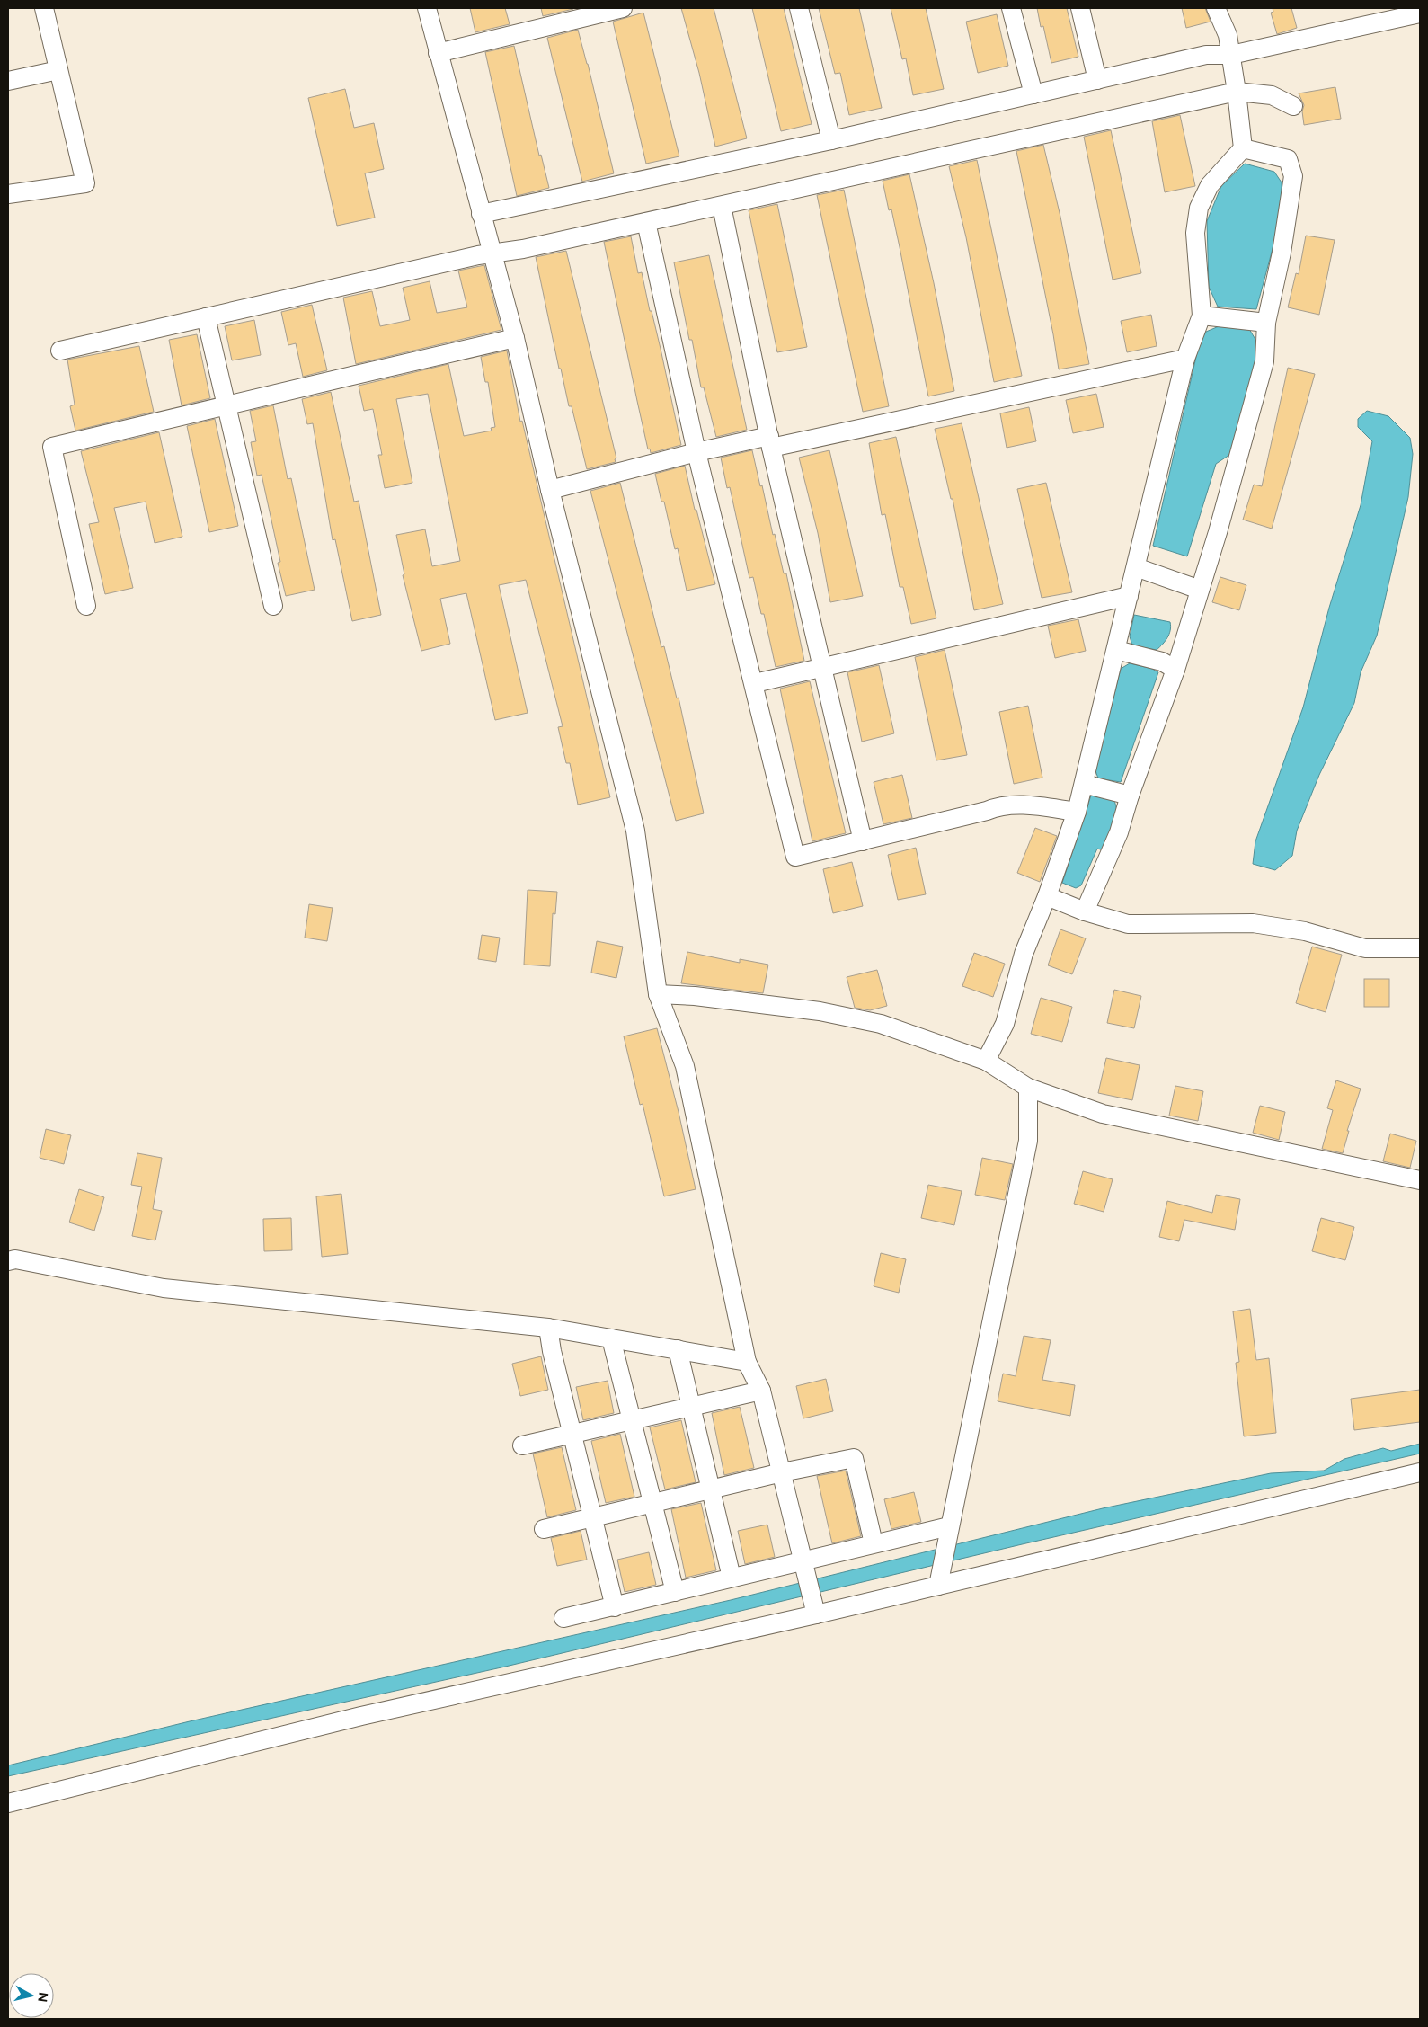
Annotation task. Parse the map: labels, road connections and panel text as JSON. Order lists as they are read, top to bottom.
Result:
{
  "north": "right"
}
